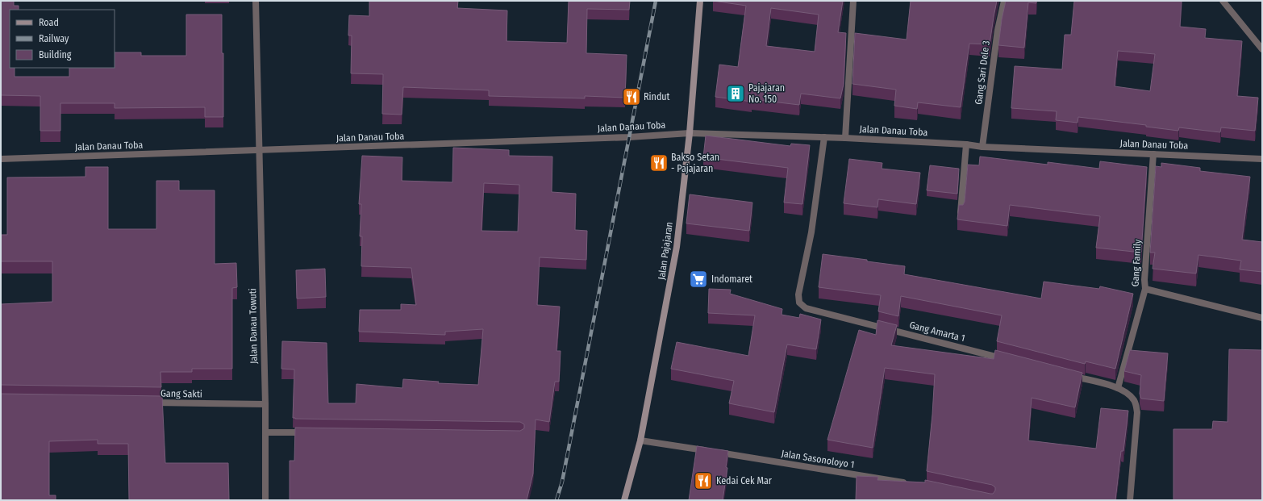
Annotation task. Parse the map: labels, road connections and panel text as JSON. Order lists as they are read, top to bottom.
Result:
{
  "streets": {
    "main road": ["Jalan Pajajaran"],
    "street": [
      "Gang Sari Dele 3",
      "Jalan Danau Toba",
      "Gang Family",
      "Jalan Danau Towuti",
      "Gang Amarta 1",
      "Gang Sakti",
      "Jalan Sasonoloyo 1"
    ]
  },
  "crossings": [
    ["Gang Sari Dele 3", "Jalan Danau Toba"],
    ["Jalan Danau Toba", "Jalan Pajajaran"],
    ["Jalan Danau Toba", "Gang Family"],
    ["Jalan Danau Toba", "Jalan Danau Towuti"],
    ["Jalan Danau Toba", "Gang Amarta 1"],
    ["Jalan Pajajaran", "Jalan Sasonoloyo 1"],
    ["Jalan Danau Towuti", "Gang Sakti"]
  ],
  "places": {
    "building": ["Pajajaran No. 150"],
    "restaurant": ["Rindut", "Bakso Setan - Pajajaran", "Kedai Cek Mar"],
    "supermarket": ["Indomaret"]
  },
  "legend": ["Road", "Railway", "Building"]
}
